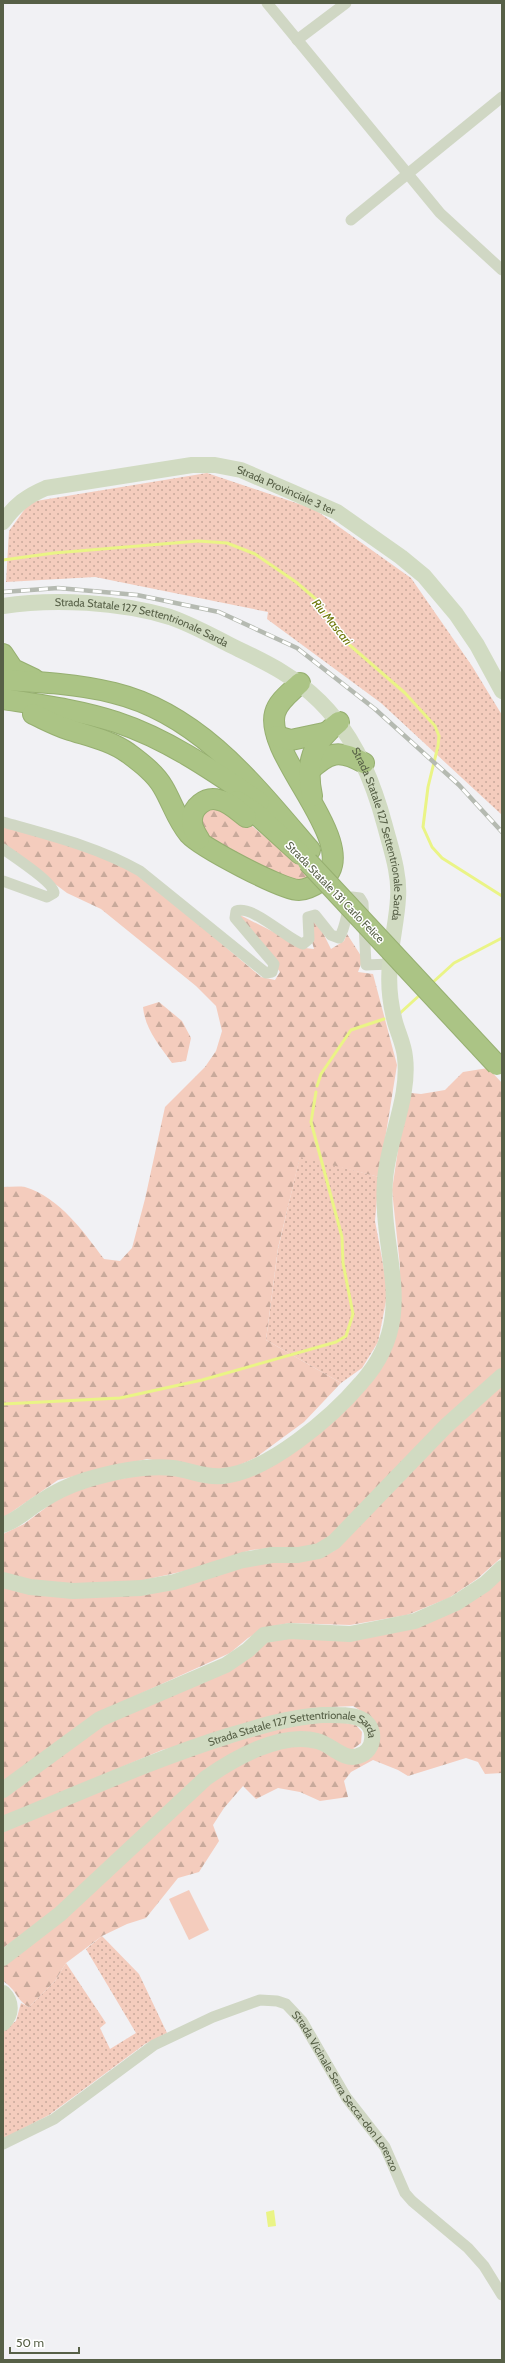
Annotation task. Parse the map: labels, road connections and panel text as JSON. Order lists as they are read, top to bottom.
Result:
{
  "streets": {
    "highway": ["Strada Statale 131 Carlo Felice"],
    "main road": ["Strada Provinciale 3 ter", "Strada Statale 127 Settentrionale Sarda"],
    "street": ["Strada Vicinale Serra Secca-don Lorenzo"]
  },
  "water": ["Riu Mascari"],
  "scale_bar": "50 m"
}
